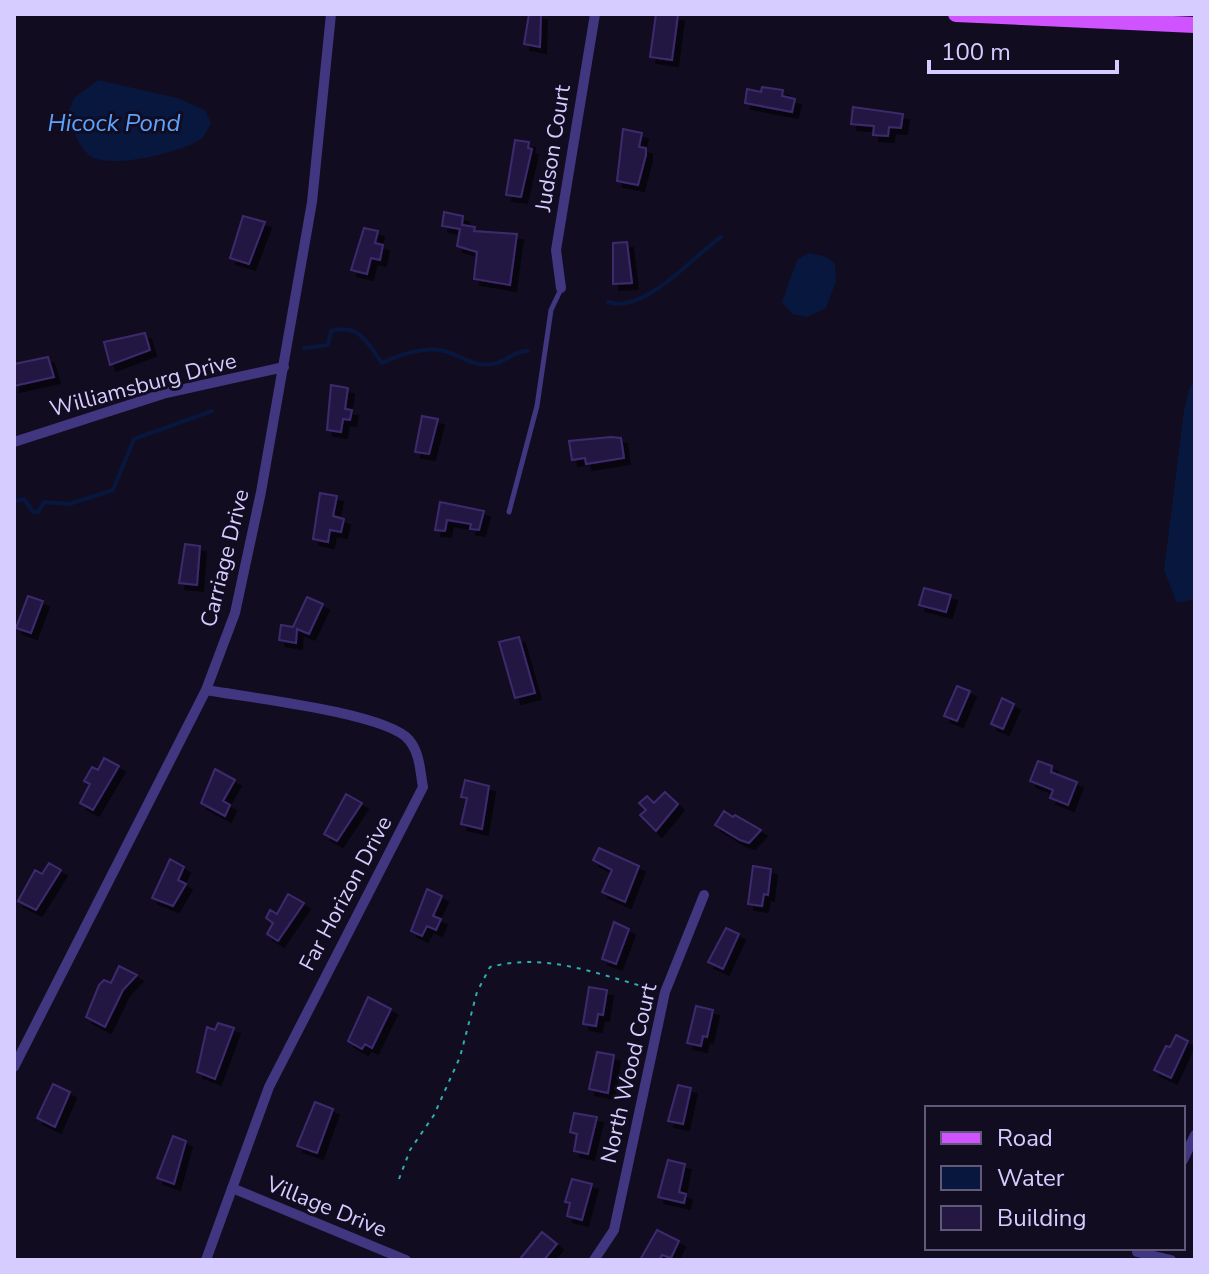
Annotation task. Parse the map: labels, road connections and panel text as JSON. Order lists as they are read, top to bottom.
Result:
{
  "streets": {
    "street": [
      "Judson Court",
      "Williamsburg Drive",
      "Carriage Drive",
      "Far Horizon Drive",
      "North Wood Court",
      "Village Drive"
    ]
  },
  "crossings": [
    ["Williamsburg Drive", "Carriage Drive"],
    ["Carriage Drive", "Far Horizon Drive"],
    ["Far Horizon Drive", "Village Drive"]
  ],
  "water": ["Hicock Pond"],
  "legend": ["Road", "Water", "Building"],
  "scale_bar": "100 m"
}
